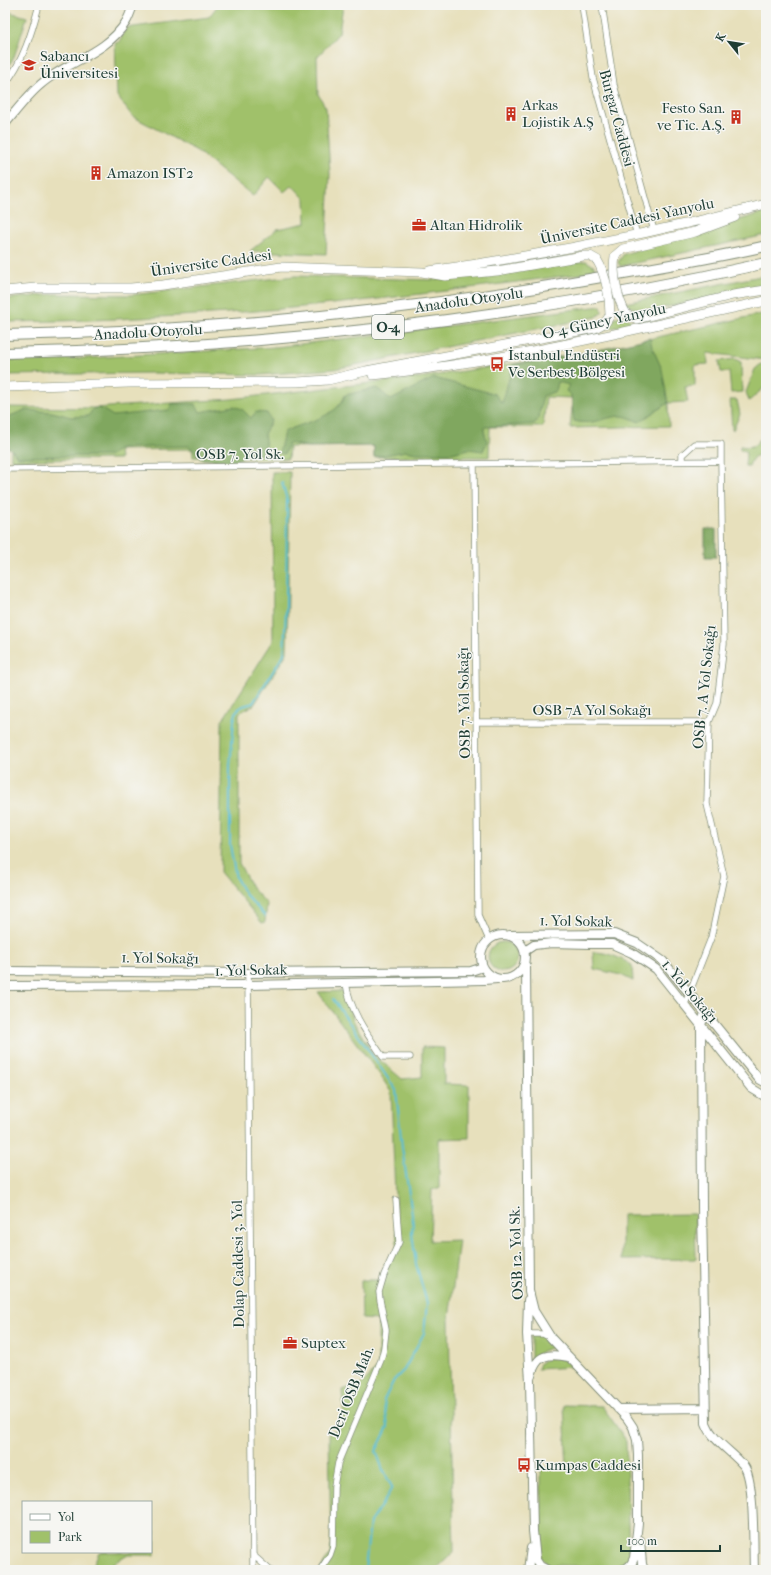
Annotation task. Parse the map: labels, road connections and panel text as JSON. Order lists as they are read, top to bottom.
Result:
{
  "streets": {
    "highway": ["Anadolu Otoyolu", "O-4"],
    "main road": ["Üniversite Caddesi Yanyolu", "Üniversite Caddesi", "O-4 Güney Yanyolu"],
    "street": [
      "Burgaz Caddesi",
      "OSB 7. Yol Sk.",
      "OSB 7. A Yol Sokağı",
      "OSB 7. Yol Sokağı",
      "OSB 7A Yol Sokağı",
      "1. Yol Sokak",
      "1. Yol Sokağı",
      "OSB 12. Yol Sk.",
      "Dolap Caddesi 3. Yol",
      "Deri OSB Mah."
    ]
  },
  "crossings": [
    ["Burgaz Caddesi", "Üniversite Caddesi Yanyolu"],
    ["Üniversite Caddesi Yanyolu", "Üniversite Caddesi"],
    ["OSB 7. Yol Sk.", "OSB 7. Yol Sokağı"],
    ["OSB 7. A Yol Sokağı", "OSB 7A Yol Sokağı"],
    ["OSB 7. A Yol Sokağı", "1. Yol Sokak"],
    ["OSB 7. A Yol Sokağı", "1. Yol Sokağı"],
    ["OSB 7. Yol Sokağı", "OSB 7A Yol Sokağı"],
    ["OSB 7. Yol Sokağı", "1. Yol Sokak"],
    ["OSB 7. Yol Sokağı", "1. Yol Sokağı"],
    ["OSB 7. Yol Sokağı", "OSB 12. Yol Sk."],
    ["1. Yol Sokak", "1. Yol Sokağı"],
    ["1. Yol Sokak", "OSB 12. Yol Sk."],
    ["1. Yol Sokak", "Dolap Caddesi 3. Yol"],
    ["1. Yol Sokağı", "OSB 12. Yol Sk."],
    ["1. Yol Sokağı", "Dolap Caddesi 3. Yol"]
  ],
  "places": {
    "school or university": ["Sabancı Üniversitesi"],
    "building": ["Arkas Lojistik A.Ş", "Festo San. ve Tic. A.Ş.", "Amazon IST2"],
    "office": ["Altan Hidrolik", "Suptex"],
    "bus stop": ["İstanbul Endüstri Ve Serbest Bölgesi", "Kumpas Caddesi"]
  },
  "legend": ["Yol", "Park"],
  "scale_bar": "100 m",
  "north": "top left"
}
